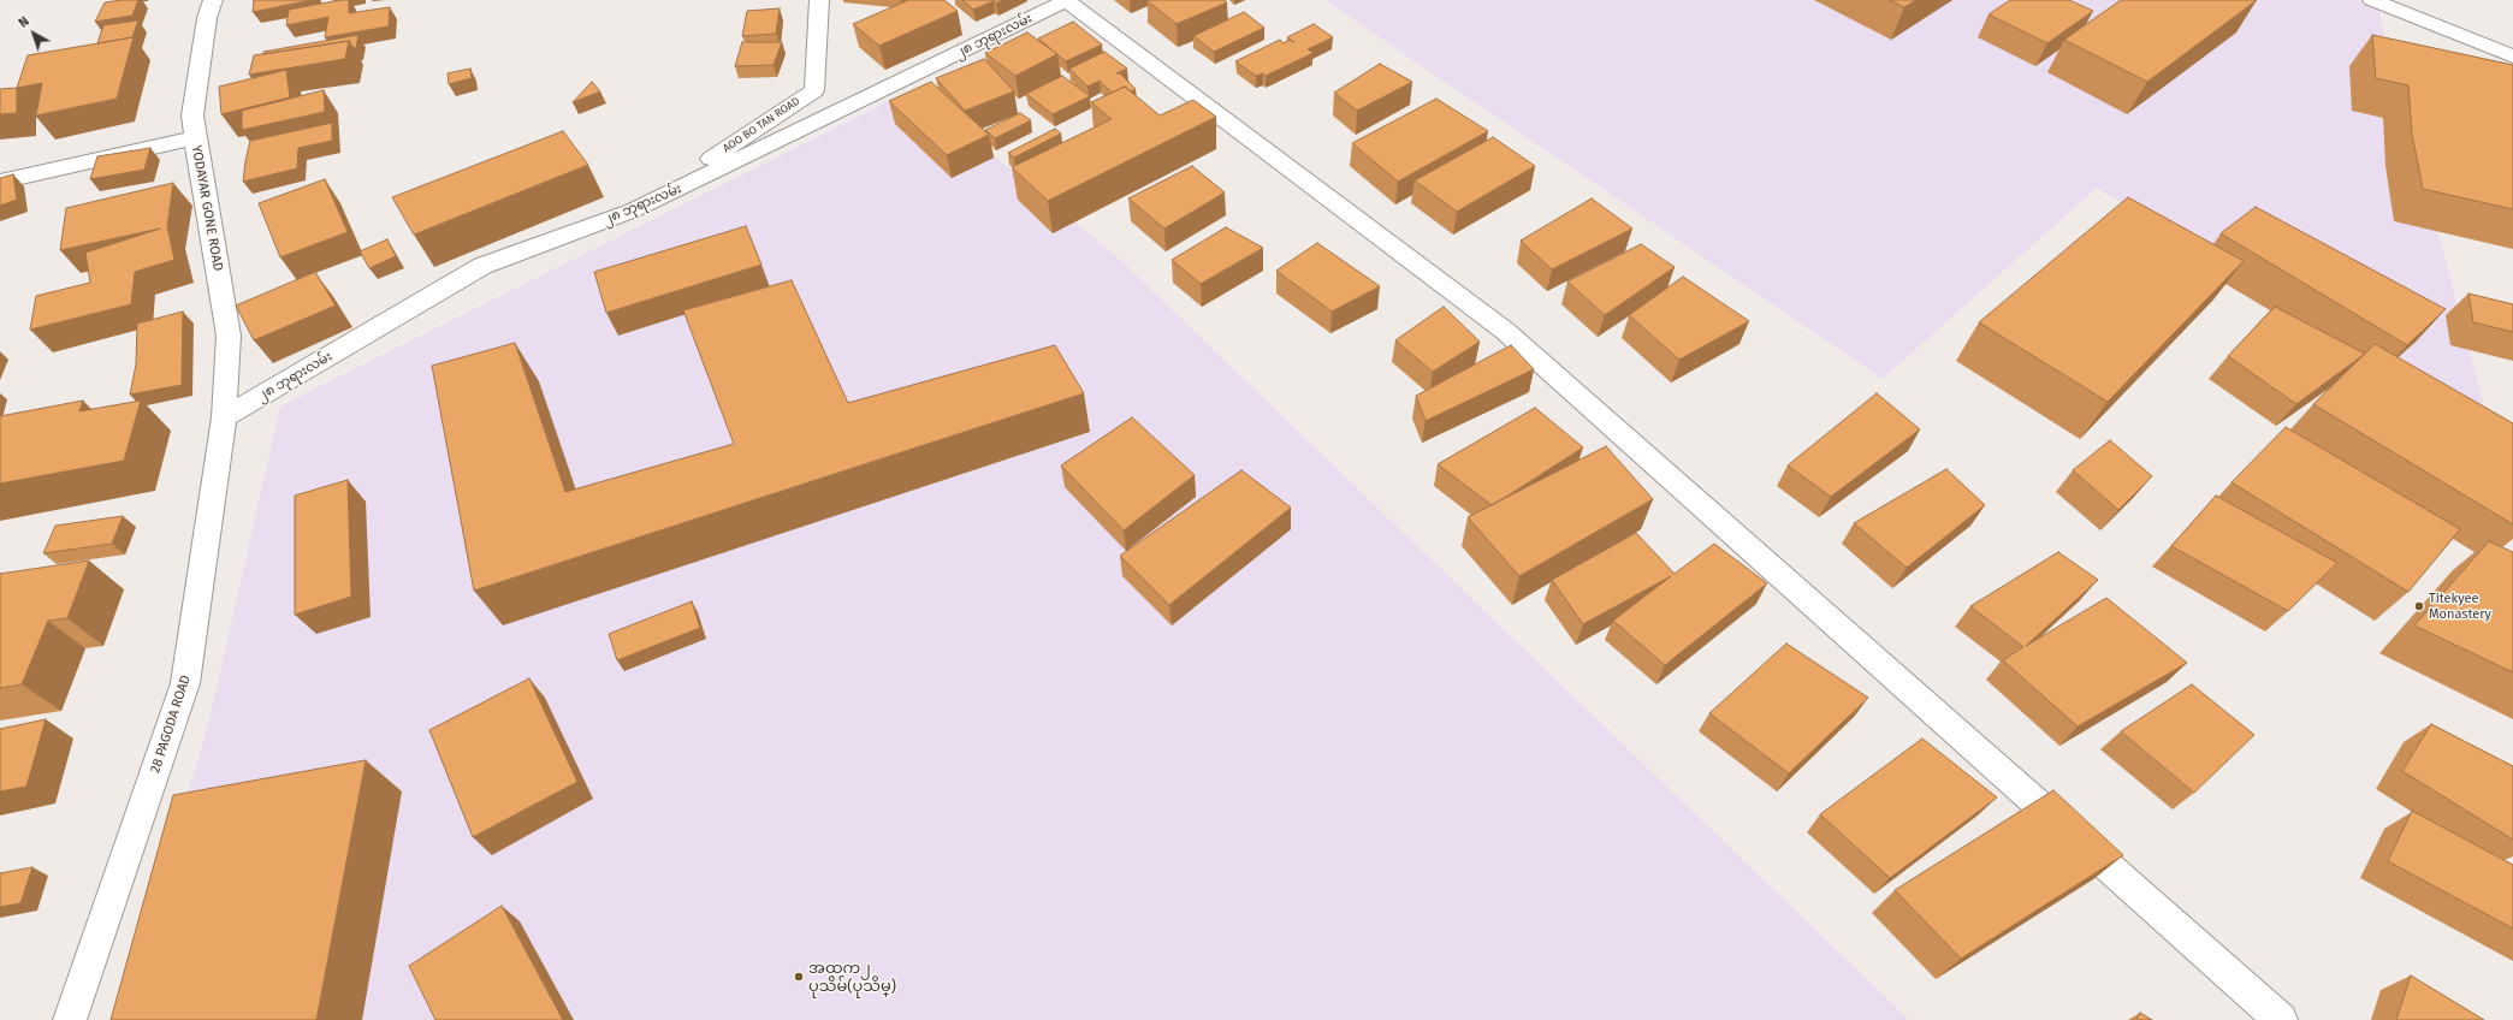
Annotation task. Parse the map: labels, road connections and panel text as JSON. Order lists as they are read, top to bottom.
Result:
{
  "streets": {
    "street": [
      "၂၈ ဘုရားလမ်း",
      "AOO BO TAN ROAD",
      "YODAYAR GONE ROAD",
      "28 PAGODA ROAD"
    ]
  },
  "crossings": [
    ["၂၈ ဘုရားလမ်း", "AOO BO TAN ROAD"],
    ["၂၈ ဘုရားလမ်း", "YODAYAR GONE ROAD"],
    ["၂၈ ဘုရားလမ်း", "28 PAGODA ROAD"],
    ["YODAYAR GONE ROAD", "28 PAGODA ROAD"]
  ],
  "places": ["Titekyee Monastery", "အထက၂ ပုသိမ်(ပုသိမ္)"],
  "north": "top left"
}
